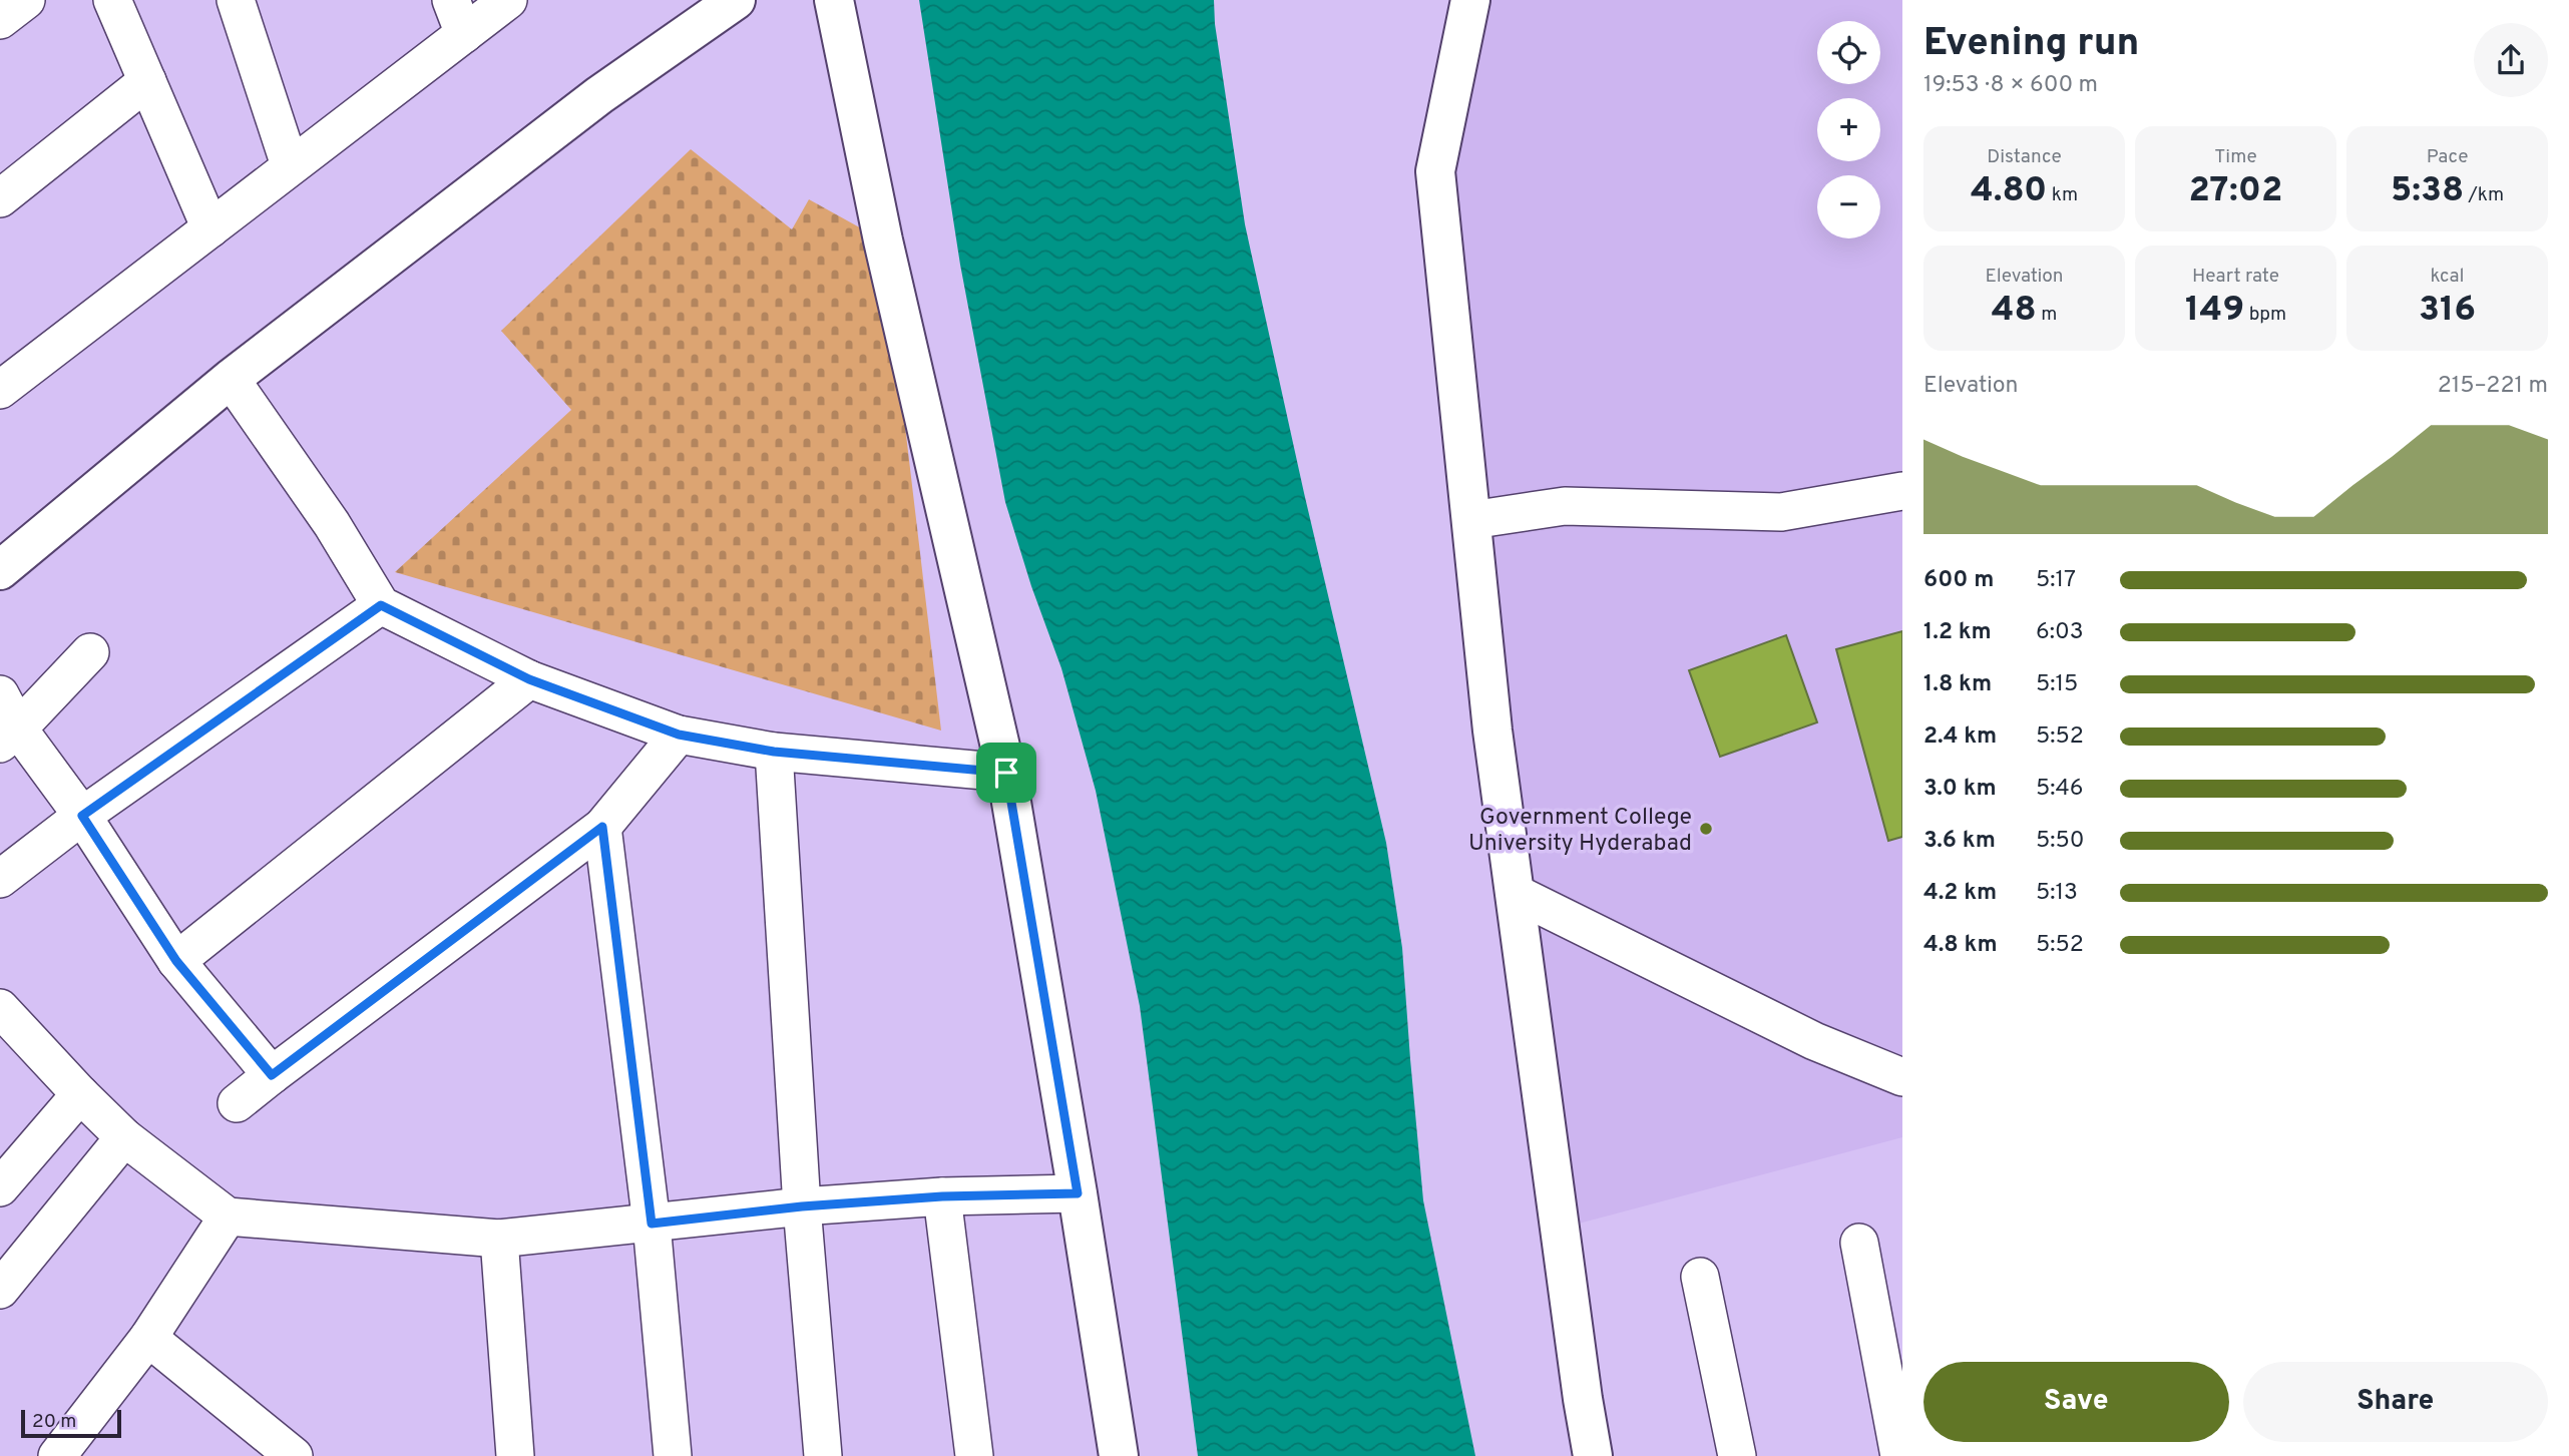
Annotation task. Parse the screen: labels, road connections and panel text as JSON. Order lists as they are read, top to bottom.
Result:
{
  "places": ["Government College University Hyderabad"],
  "scale_bar": "20 m",
  "page": {
    "heading": ["Evening run", "19:53 · 8 × 600 m"],
    "map_buttons": ["+", "−"],
    "stats": [
      ["Distance", "4.80 km"],
      ["Time", "27:02"],
      ["Pace", "5:38 /km"],
      ["Elevation", "48 m"],
      ["Heart rate", "149 bpm"],
      ["kcal", "316"]
    ],
    "chart": ["Elevation", "215–221 m"],
    "list": [
      {
        "name": "600 m",
        "note": "5:17"
      },
      {
        "name": "1.2 km",
        "note": "6:03"
      },
      {
        "name": "1.8 km",
        "note": "5:15"
      },
      {
        "name": "2.4 km",
        "note": "5:52"
      },
      {
        "name": "3.0 km",
        "note": "5:46"
      },
      {
        "name": "3.6 km",
        "note": "5:50"
      },
      {
        "name": "4.2 km",
        "note": "5:13"
      },
      {
        "name": "4.8 km",
        "note": "5:52"
      }
    ],
    "buttons": ["Save", "Share"],
    "scale": "20 m"
  }
}
